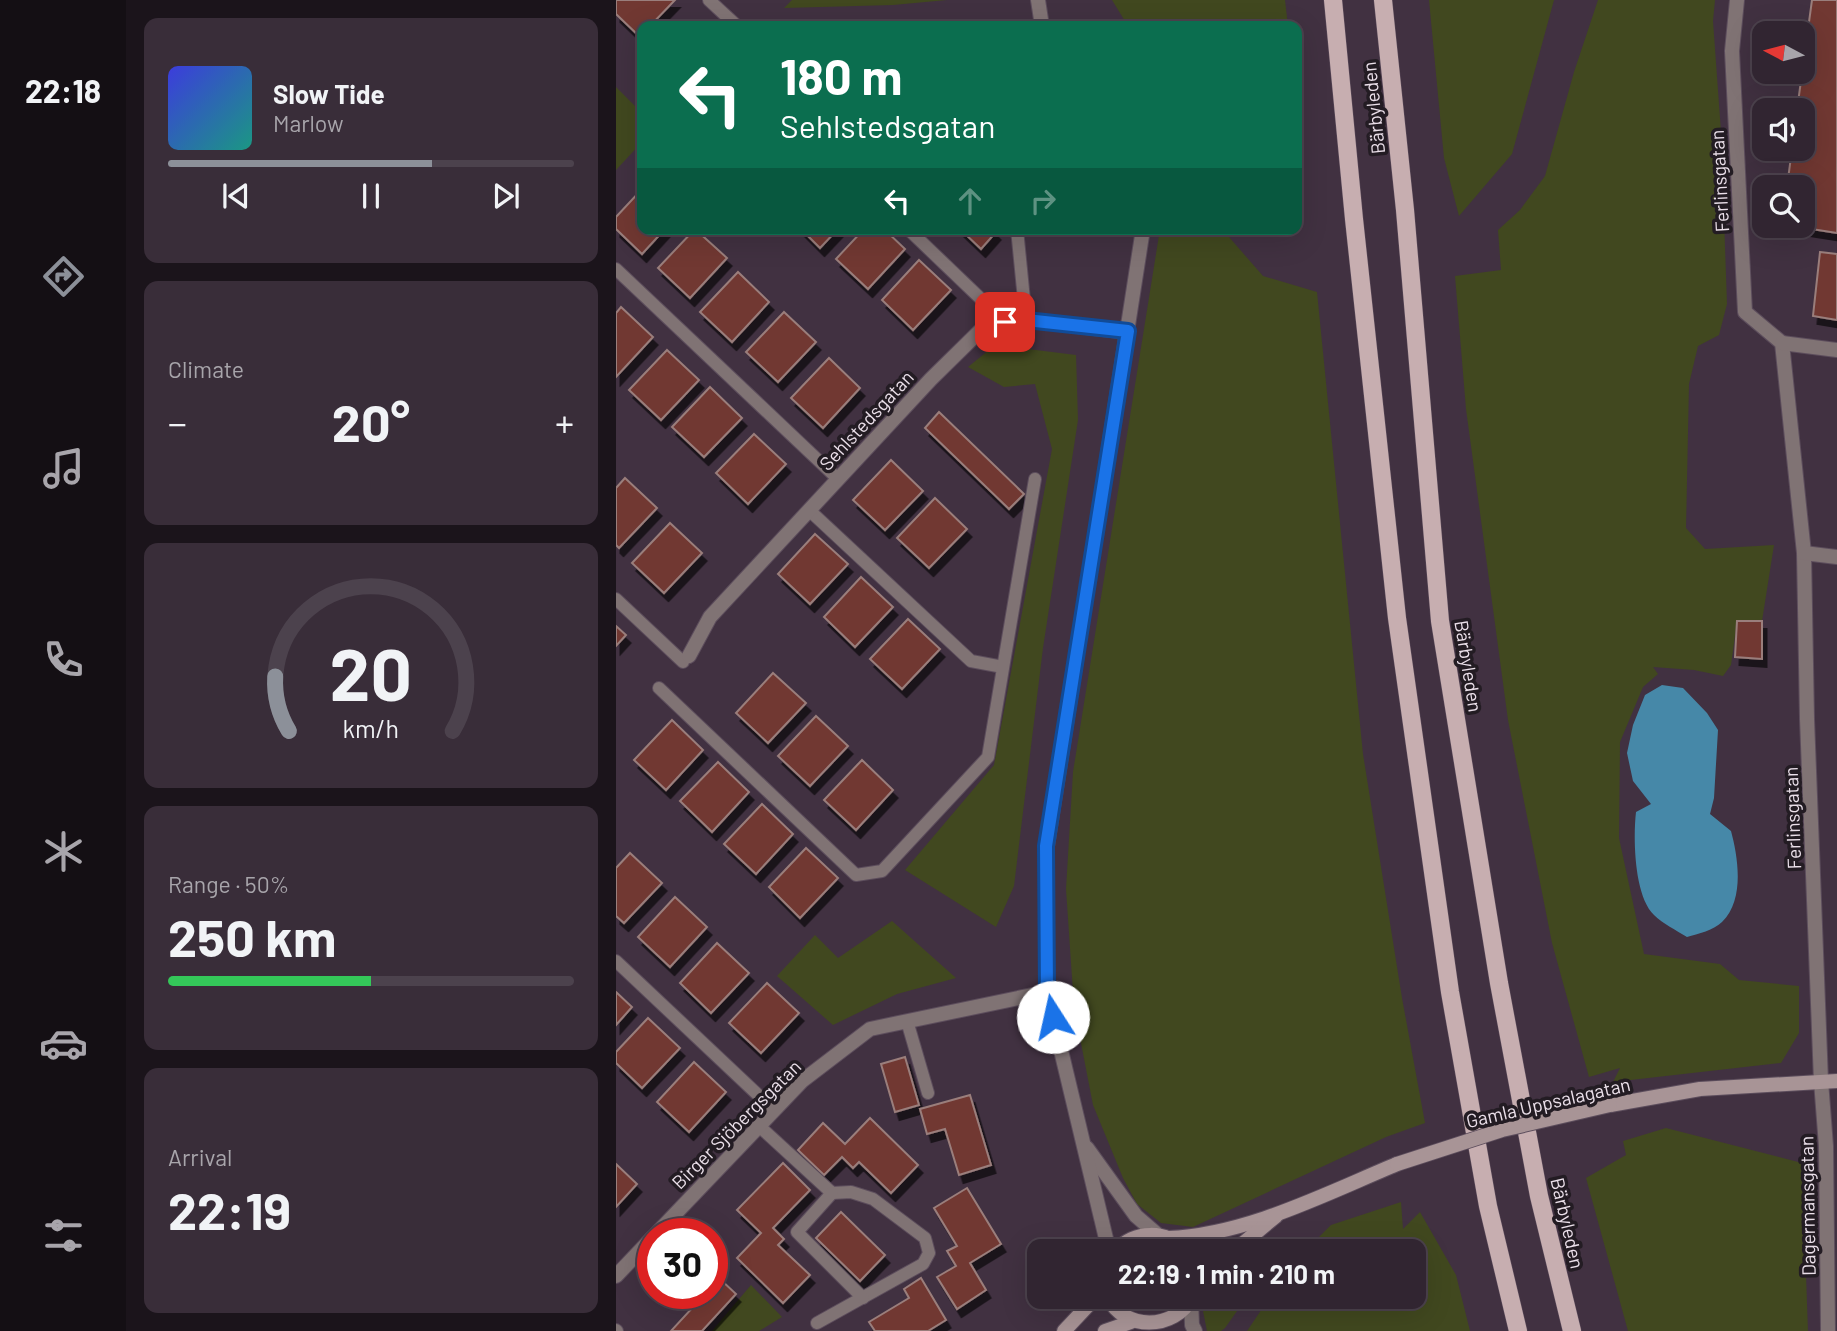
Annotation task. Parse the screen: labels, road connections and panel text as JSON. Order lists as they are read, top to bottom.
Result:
{
  "streets": {
    "main road": ["Bärbyleden"],
    "street": [
      "Ferlinsgatan",
      "Sehlstedsgatan",
      "Gamla Uppsalagatan",
      "Birger Sjöbergsgatan",
      "Dagermansgatan"
    ]
  },
  "crossings": [
    ["Ferlinsgatan", "Gamla Uppsalagatan"],
    ["Ferlinsgatan", "Dagermansgatan"],
    ["Gamla Uppsalagatan", "Dagermansgatan"]
  ],
  "north": "left",
  "page": {
    "tabs": "22:18",
    "turn": ["180 m", "Sehlstedsgatan"],
    "song": ["Slow Tide", "Marlow"],
    "tile": [
      "Climate",
      ["Range · 50%", "250 km"],
      ["Arrival", "22:19"]
    ],
    "heat": ["−", "20°", "+"],
    "limit": "30",
    "trip": "22:19 · 1 min · 210 m",
    "gauge": ["20", "km/h"]
  }
}
